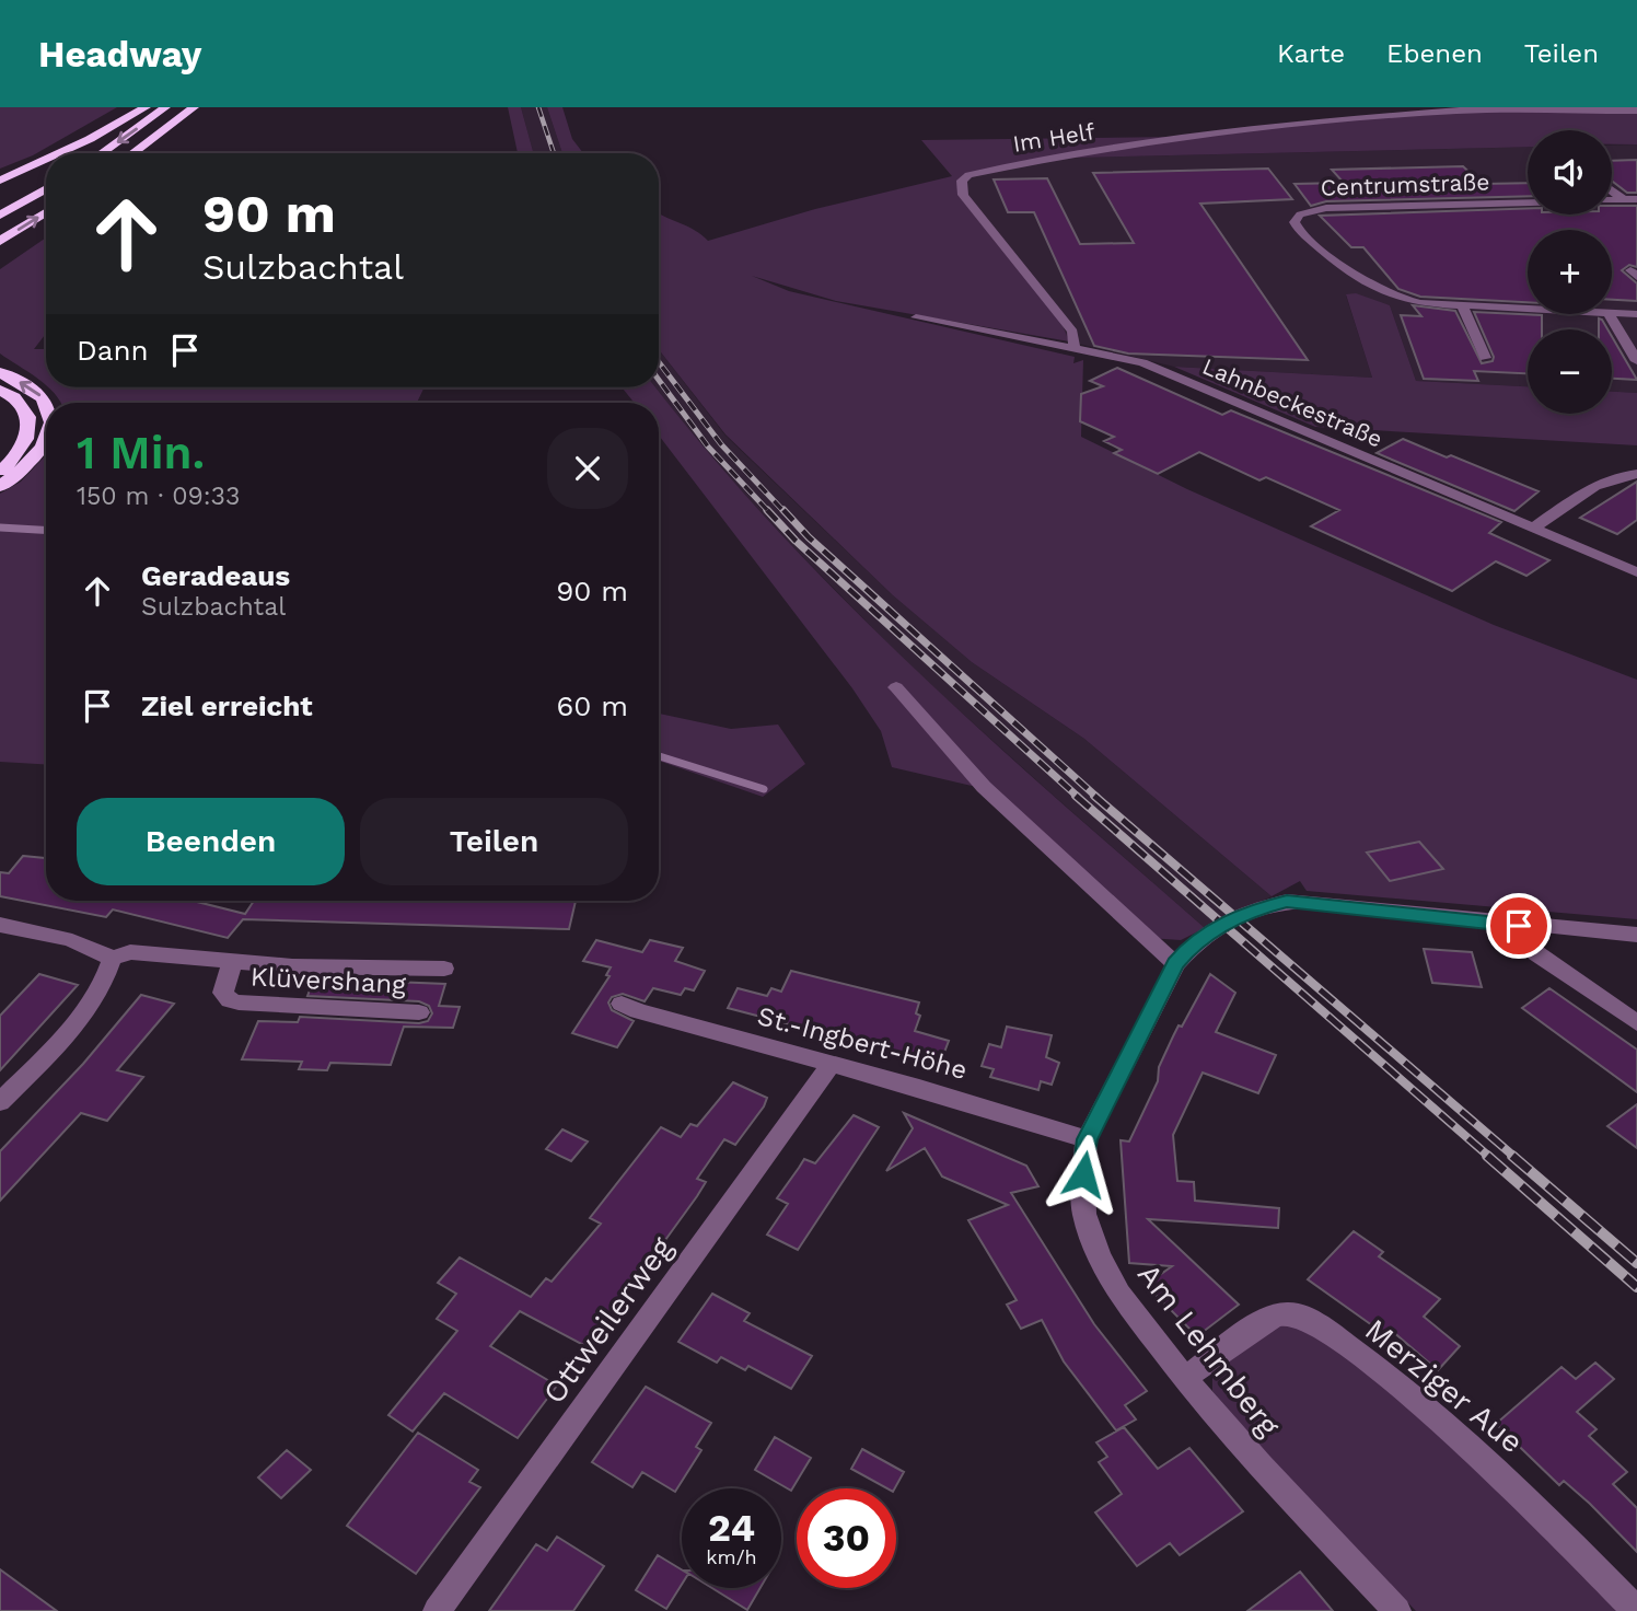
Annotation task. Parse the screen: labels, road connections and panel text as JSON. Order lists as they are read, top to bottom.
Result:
{
  "streets": {
    "street": [
      "Im Helf",
      "Centrumstraße",
      "Lahnbeckestraße",
      "Klüvershang",
      "St.-Ingbert-Höhe",
      "Ottweilerweg",
      "Am Lehmberg",
      "Merziger Aue"
    ]
  },
  "crossings": [
    ["Im Helf", "Lahnbeckestraße"],
    ["St.-Ingbert-Höhe", "Ottweilerweg"],
    ["St.-Ingbert-Höhe", "Am Lehmberg"],
    ["Am Lehmberg", "Merziger Aue"]
  ],
  "page": {
    "header": "Headway",
    "nav": ["Karte", "Ebenen", "Teilen"],
    "map_buttons": ["+", "−"],
    "turn": ["90 m", "Sulzbachtal"],
    "then": "Dann",
    "heading": ["1 Min.", "150 m · 09:33"],
    "list": [
      {
        "name": "Geradeaus",
        "note": "Sulzbachtal",
        "value": "90 m"
      },
      {
        "name": "Ziel erreicht",
        "value": "60 m"
      }
    ],
    "buttons": ["Beenden", "Teilen"],
    "speed": "24 km/h",
    "limit": "30"
  }
}
